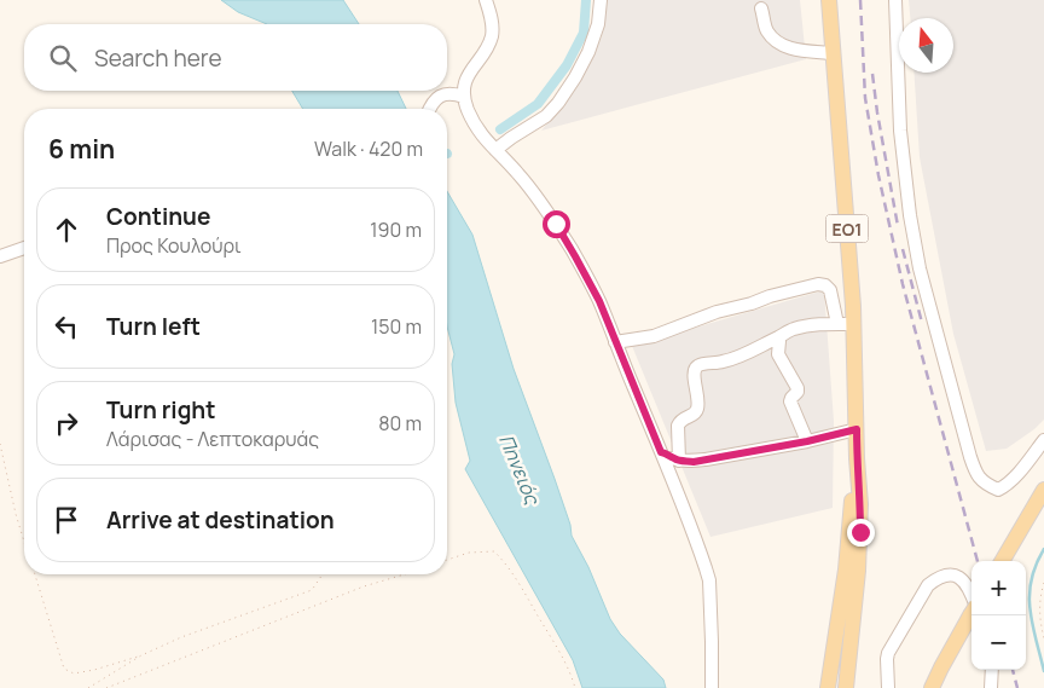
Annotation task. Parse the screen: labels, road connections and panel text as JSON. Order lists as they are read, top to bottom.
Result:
{
  "streets": {
    "main road": ["ΕΟ1"]
  },
  "water": ["Πηνειός"],
  "north": "top",
  "page": {
    "search": "Search here",
    "heading": ["6 min", "Walk · 420 m"],
    "list": [
      ["Continue", "Προς Κουλούρι", "190 m"],
      ["Turn left", "150 m"],
      ["Turn right", "Λάρισας - Λεπτοκαρυάς", "80 m"],
      "Arrive at destination"
    ],
    "map_buttons": ["+", "−"]
  }
}
